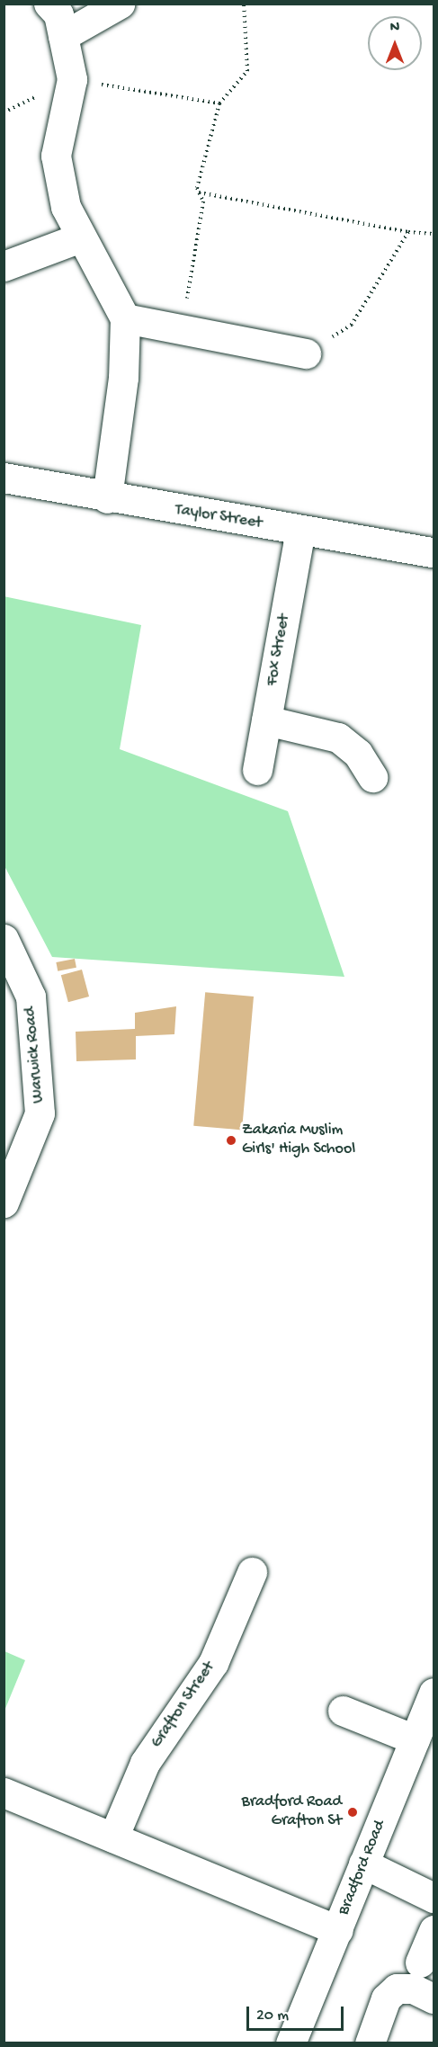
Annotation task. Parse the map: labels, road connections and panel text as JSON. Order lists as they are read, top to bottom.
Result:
{
  "streets": {
    "street": [
      "Taylor Street",
      "Fox Street",
      "Warwick Road",
      "Grafton Street",
      "Bradford Road"
    ]
  },
  "crossings": [
    ["Taylor Street", "Fox Street"]
  ],
  "places": ["Zakaria Muslim Girls' High School", "Bradford Road Grafton St"],
  "scale_bar": "20 m",
  "north": "top"
}
